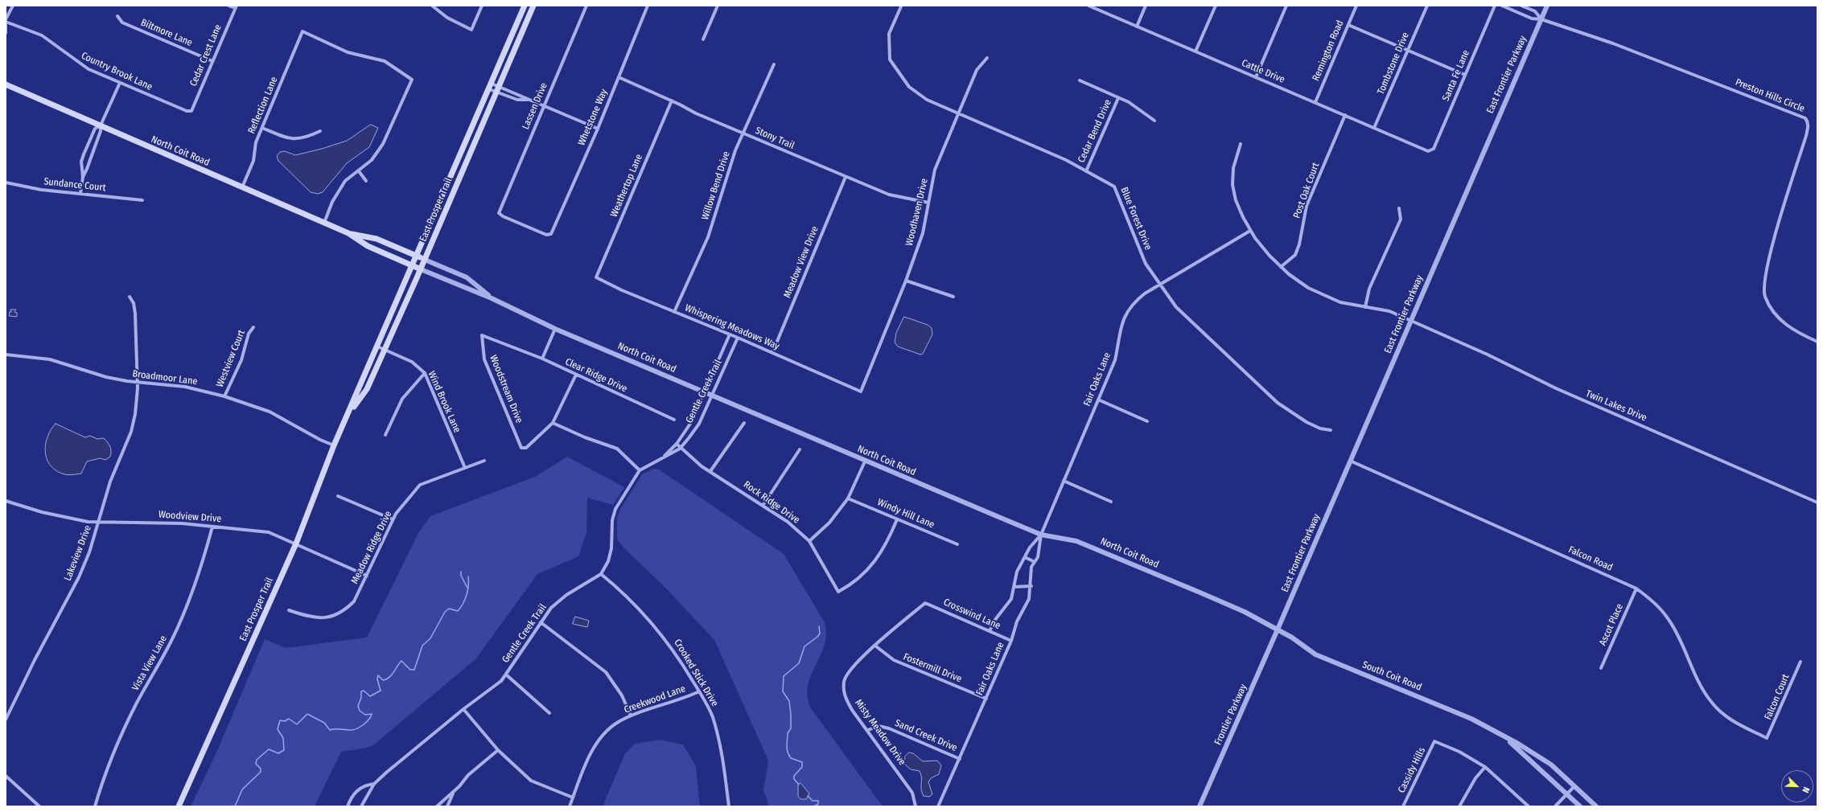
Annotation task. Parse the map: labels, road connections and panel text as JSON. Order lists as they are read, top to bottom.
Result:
{
  "streets": {
    "main road": ["North Coit Road", "East Prosper Trail"],
    "street": [
      "Biltmore Lane",
      "Remington Road",
      "Cedar Crest Lane",
      "Tombstone Drive",
      "Country Brook Lane",
      "Cattle Drive",
      "East Frontier Parkway",
      "Santa Fe Lane",
      "Preston Hills Circle",
      "Reflection Lane",
      "Lassen Drive",
      "Whetstone Way",
      "Cedar Bend Drive",
      "Stony Trail",
      "Sundance Court",
      "Weathertop Lane",
      "Willow Bend Drive",
      "Post Oak Court",
      "Woodhaven Drive",
      "Blue Forest Drive",
      "Meadow View Drive",
      "Whispering Meadows Way",
      "Westview Court",
      "Clear Ridge Drive",
      "Broadmoor Lane",
      "Fair Oaks Lane",
      "Woodstream Drive",
      "Gentle Creek Trail",
      "Wind Brook Lane",
      "Twin Lakes Drive",
      "Rock Ridge Drive",
      "Windy Hill Lane",
      "Woodview Drive",
      "Meadow Ridge Drive",
      "Lakeview Drive",
      "Falcon Road",
      "Crosswind Lane",
      "Ascot Place",
      "Vista View Lane",
      "Fostermill Drive",
      "Crooked Stick Drive",
      "South Coit Road",
      "Falcon Court",
      "Creekwood Lane",
      "Frontier Parkway",
      "Misty Meadow Drive",
      "Sand Creek Drive",
      "Cassidy Hills"
    ]
  },
  "crossings": [
    ["Biltmore Lane", "Cedar Crest Lane"],
    ["Remington Road", "Cattle Drive"],
    ["Cedar Crest Lane", "Country Brook Lane"],
    ["Tombstone Drive", "Cattle Drive"],
    ["Cattle Drive", "Santa Fe Lane"],
    ["Cattle Drive", "Post Oak Court"],
    ["East Frontier Parkway", "Preston Hills Circle"],
    ["East Frontier Parkway", "North Coit Road"],
    ["East Frontier Parkway", "Twin Lakes Drive"],
    ["East Frontier Parkway", "Falcon Road"],
    ["East Frontier Parkway", "South Coit Road"],
    ["East Frontier Parkway", "Frontier Parkway"],
    ["Reflection Lane", "North Coit Road"],
    ["Lassen Drive", "Whetstone Way"],
    ["Whetstone Way", "Stony Trail"],
    ["Cedar Bend Drive", "Blue Forest Drive"],
    ["Stony Trail", "Weathertop Lane"],
    ["Stony Trail", "Willow Bend Drive"],
    ["Stony Trail", "Woodhaven Drive"],
    ["Stony Trail", "Meadow View Drive"],
    ["North Coit Road", "East Prosper Trail"],
    ["North Coit Road", "Fair Oaks Lane"],
    ["North Coit Road", "Gentle Creek Trail"],
    ["North Coit Road", "South Coit Road"],
    ["North Coit Road", "Frontier Parkway"],
    ["Weathertop Lane", "Whispering Meadows Way"],
    ["Willow Bend Drive", "Whispering Meadows Way"],
    ["Post Oak Court", "Twin Lakes Drive"],
    ["East Prosper Trail", "Broadmoor Lane"],
    ["East Prosper Trail", "Wind Brook Lane"],
    ["East Prosper Trail", "Woodview Drive"],
    ["Woodhaven Drive", "Blue Forest Drive"],
    ["Woodhaven Drive", "Whispering Meadows Way"],
    ["Blue Forest Drive", "Fair Oaks Lane"],
    ["Meadow View Drive", "Whispering Meadows Way"],
    ["Whispering Meadows Way", "Gentle Creek Trail"],
    ["Westview Court", "Broadmoor Lane"],
    ["Clear Ridge Drive", "Woodstream Drive"],
    ["Broadmoor Lane", "Lakeview Drive"],
    ["Fair Oaks Lane", "Twin Lakes Drive"],
    ["Fair Oaks Lane", "Crosswind Lane"],
    ["Fair Oaks Lane", "Fostermill Drive"],
    ["Fair Oaks Lane", "Sand Creek Drive"],
    ["Gentle Creek Trail", "Rock Ridge Drive"],
    ["Gentle Creek Trail", "Crooked Stick Drive"],
    ["Wind Brook Lane", "Meadow Ridge Drive"],
    ["Rock Ridge Drive", "Windy Hill Lane"],
    ["Woodview Drive", "Meadow Ridge Drive"],
    ["Woodview Drive", "Lakeview Drive"],
    ["Woodview Drive", "Vista View Lane"],
    ["Falcon Road", "Ascot Place"],
    ["Falcon Road", "Falcon Court"],
    ["Crosswind Lane", "Misty Meadow Drive"],
    ["Fostermill Drive", "Misty Meadow Drive"],
    ["Crooked Stick Drive", "Creekwood Lane"],
    ["South Coit Road", "Frontier Parkway"],
    ["Misty Meadow Drive", "Sand Creek Drive"]
  ],
  "north": "bottom right"
}
